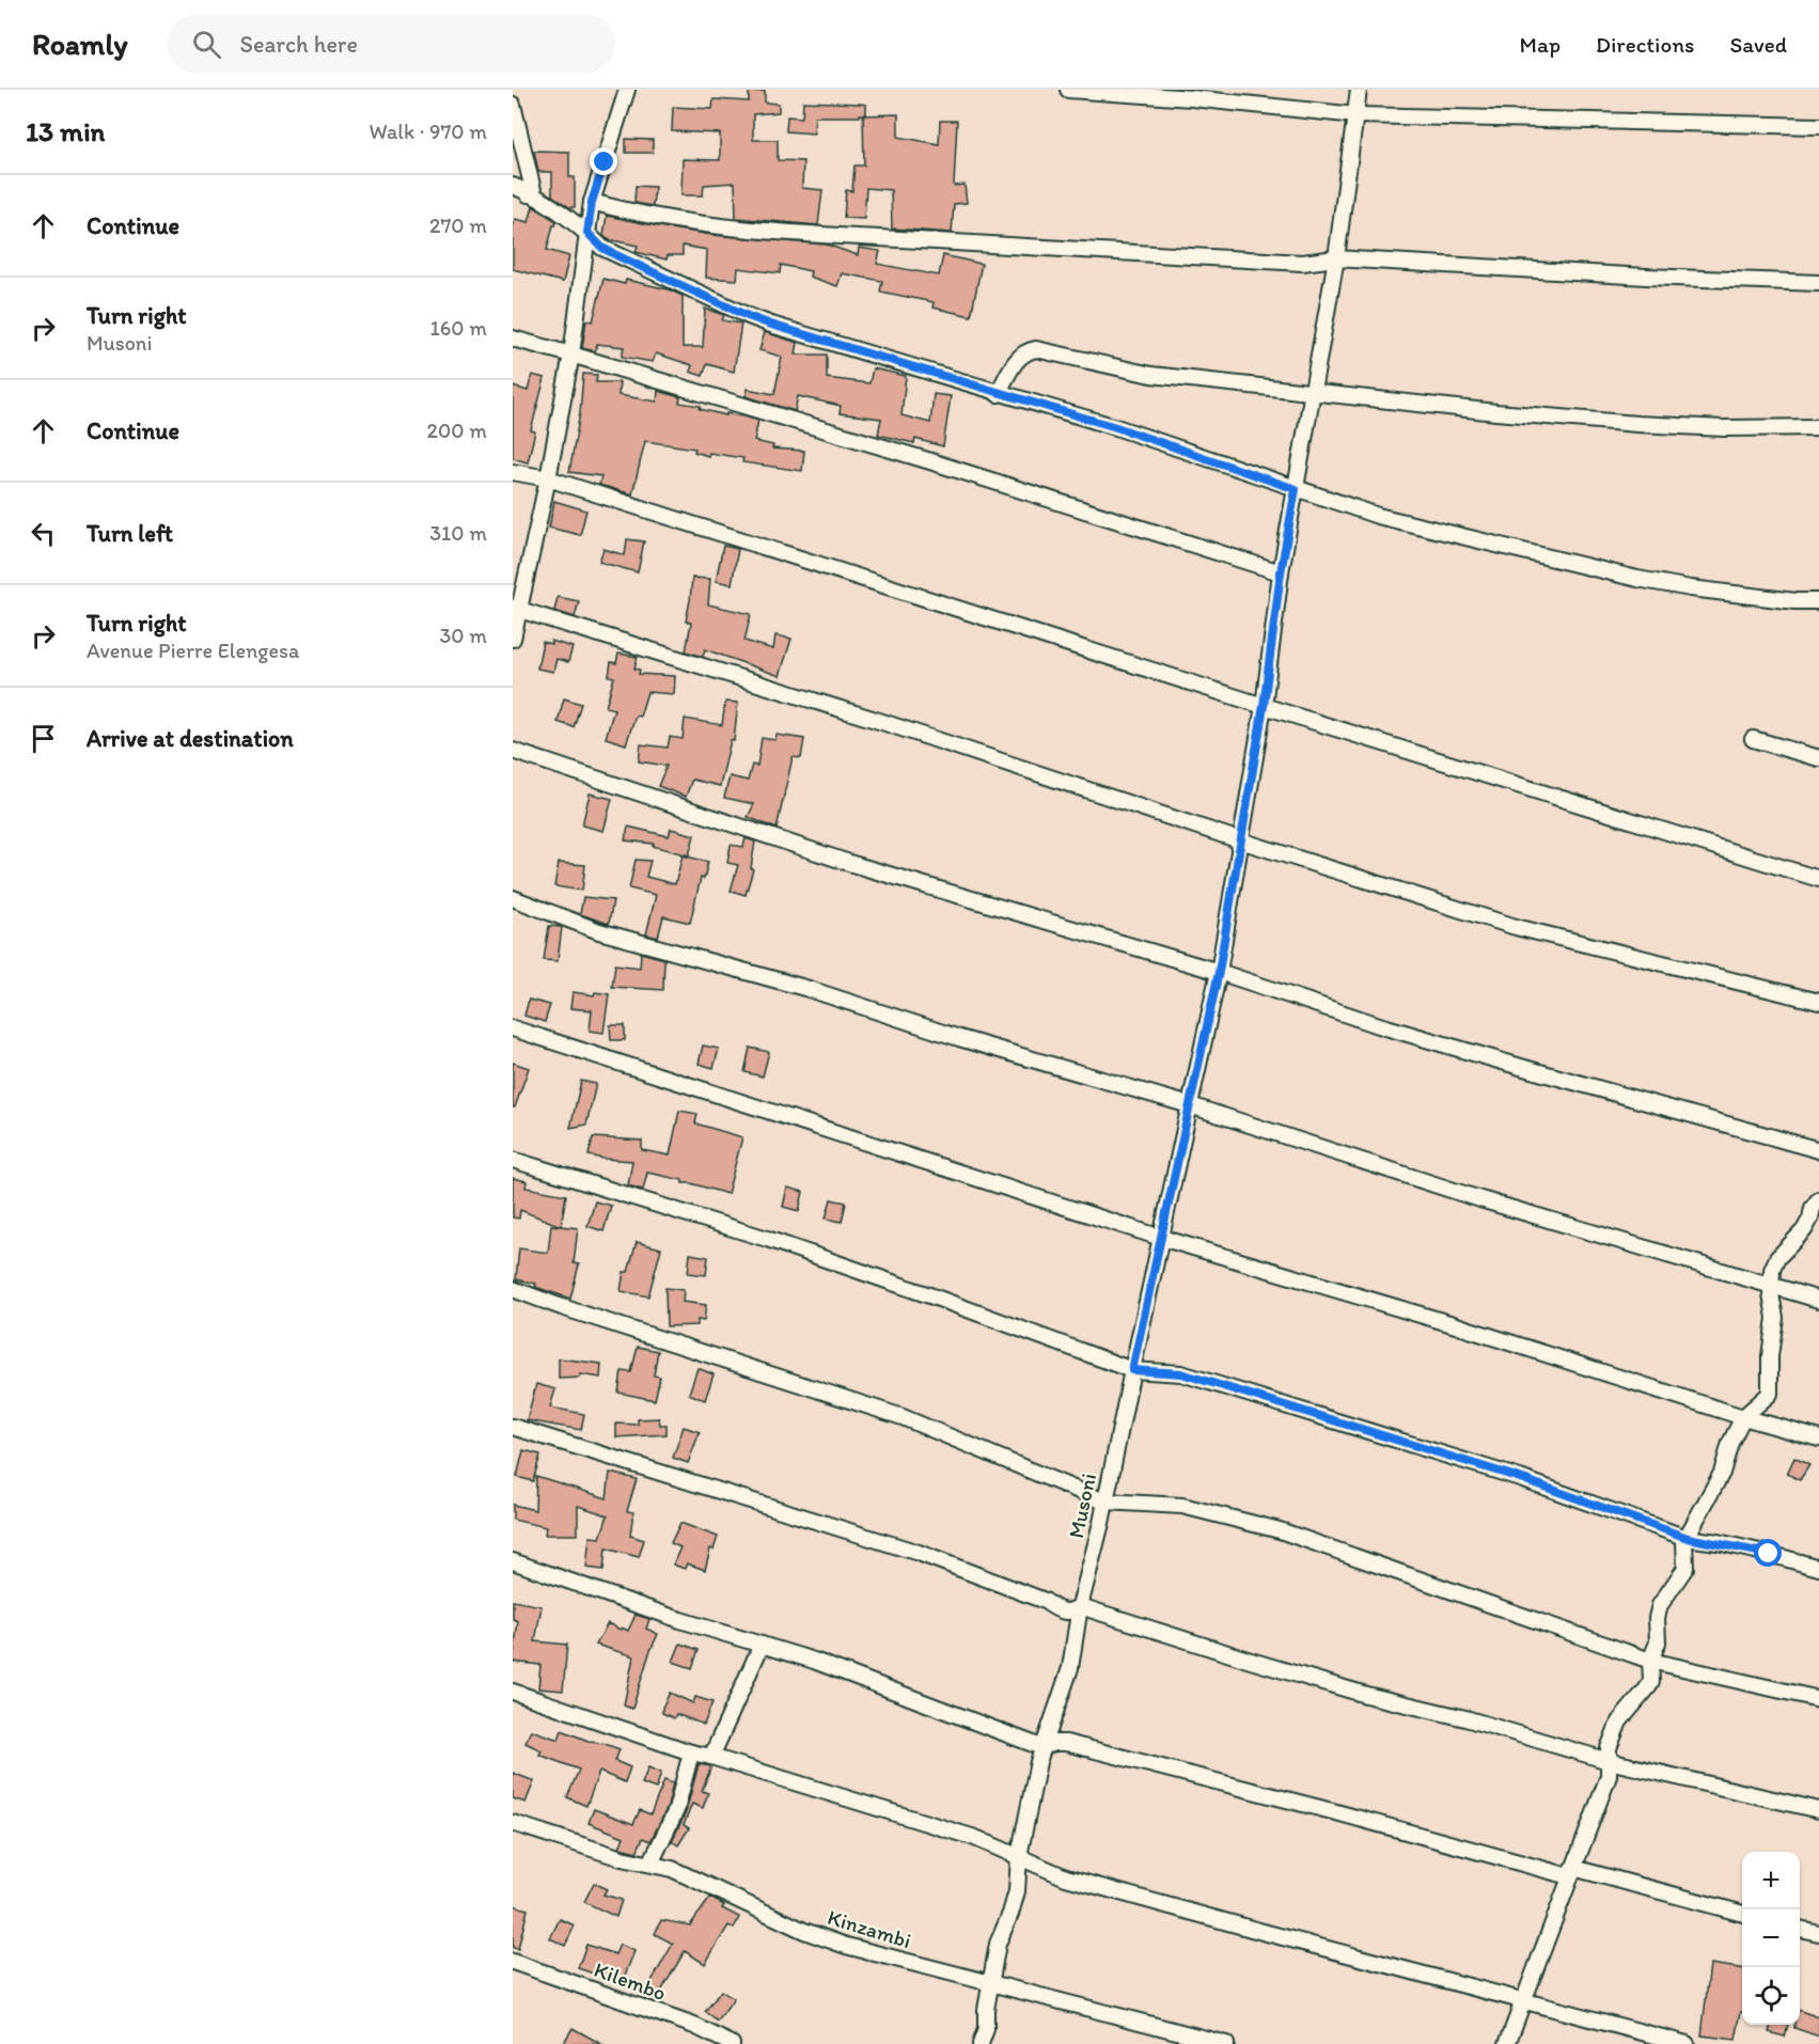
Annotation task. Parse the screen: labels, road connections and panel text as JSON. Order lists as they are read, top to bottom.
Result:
{
  "streets": {
    "street": ["Musoni", "Kinzambi", "Kilembo"]
  },
  "crossings": [
    ["Musoni", "Kinzambi"]
  ],
  "page": {
    "header": "Roamly",
    "search": "Search here",
    "nav": ["Map", "Directions", "Saved"],
    "heading": ["13 min", "Walk · 970 m"],
    "list": [
      ["Continue", "270 m"],
      ["Turn right", "Musoni", "160 m"],
      ["Continue", "200 m"],
      ["Turn left", "310 m"],
      ["Turn right", "Avenue Pierre Elengesa", "30 m"],
      "Arrive at destination"
    ],
    "map_buttons": ["+", "−"]
  }
}
